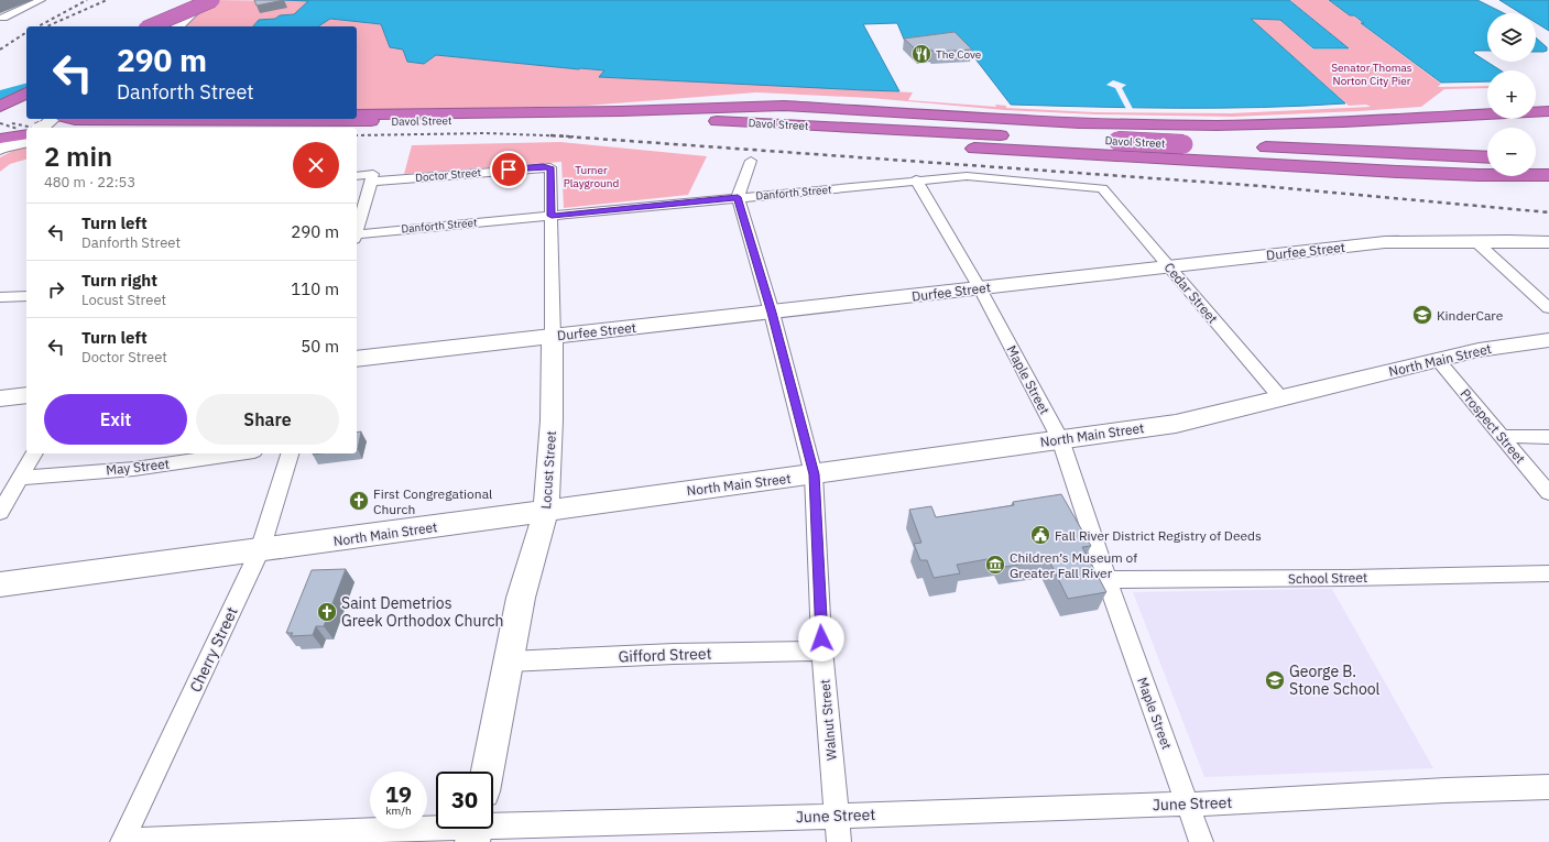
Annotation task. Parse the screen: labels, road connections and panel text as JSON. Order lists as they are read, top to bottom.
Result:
{
  "streets": {
    "highway": ["Davol Street"],
    "main road": ["Durfee Street", "North Main Street", "Locust Street"],
    "street": [
      "Doctor Street",
      "Danforth Street",
      "Cedar Street",
      "Maple Street",
      "Prospect Street",
      "May Street",
      "School Street",
      "Cherry Street",
      "Gifford Street",
      "Walnut Street",
      "June Street"
    ]
  },
  "crossings": [
    ["Doctor Street", "Locust Street"],
    ["Danforth Street", "Cedar Street"],
    ["Danforth Street", "Maple Street"],
    ["Danforth Street", "Locust Street"],
    ["Danforth Street", "Walnut Street"],
    ["Durfee Street", "Cedar Street"],
    ["Durfee Street", "Maple Street"],
    ["Durfee Street", "Locust Street"],
    ["Durfee Street", "Walnut Street"],
    ["Cedar Street", "North Main Street"],
    ["North Main Street", "Maple Street"],
    ["North Main Street", "Prospect Street"],
    ["North Main Street", "Locust Street"],
    ["North Main Street", "Cherry Street"],
    ["North Main Street", "Walnut Street"],
    ["Maple Street", "School Street"],
    ["Maple Street", "June Street"],
    ["Locust Street", "Gifford Street"],
    ["Cherry Street", "June Street"],
    ["Gifford Street", "Walnut Street"],
    ["Walnut Street", "June Street"]
  ],
  "parks": ["Senator Thomas Norton City Pier", "Turner Playground"],
  "places": {
    "restaurant": ["The Cove"],
    "school or university": ["KinderCare", "George B. Stone School"],
    "church": ["First Congregational Church", "Saint Demetrios Greek Orthodox Church"],
    "public building": ["Fall River District Registry of Deeds"],
    "museum": ["Children’s Museum of Greater Fall River"]
  },
  "page": {
    "map_buttons": ["+", "−"],
    "turn": ["290 m", "Danforth Street"],
    "heading": ["2 min", "480 m · 22:53"],
    "list": [
      {
        "name": "Turn left",
        "note": "Danforth Street",
        "value": "290 m"
      },
      {
        "name": "Turn right",
        "note": "Locust Street",
        "value": "110 m"
      },
      {
        "name": "Turn left",
        "note": "Doctor Street",
        "value": "50 m"
      }
    ],
    "buttons": ["Exit", "Share"],
    "speed": "19 km/h",
    "limit": "30"
  }
}
